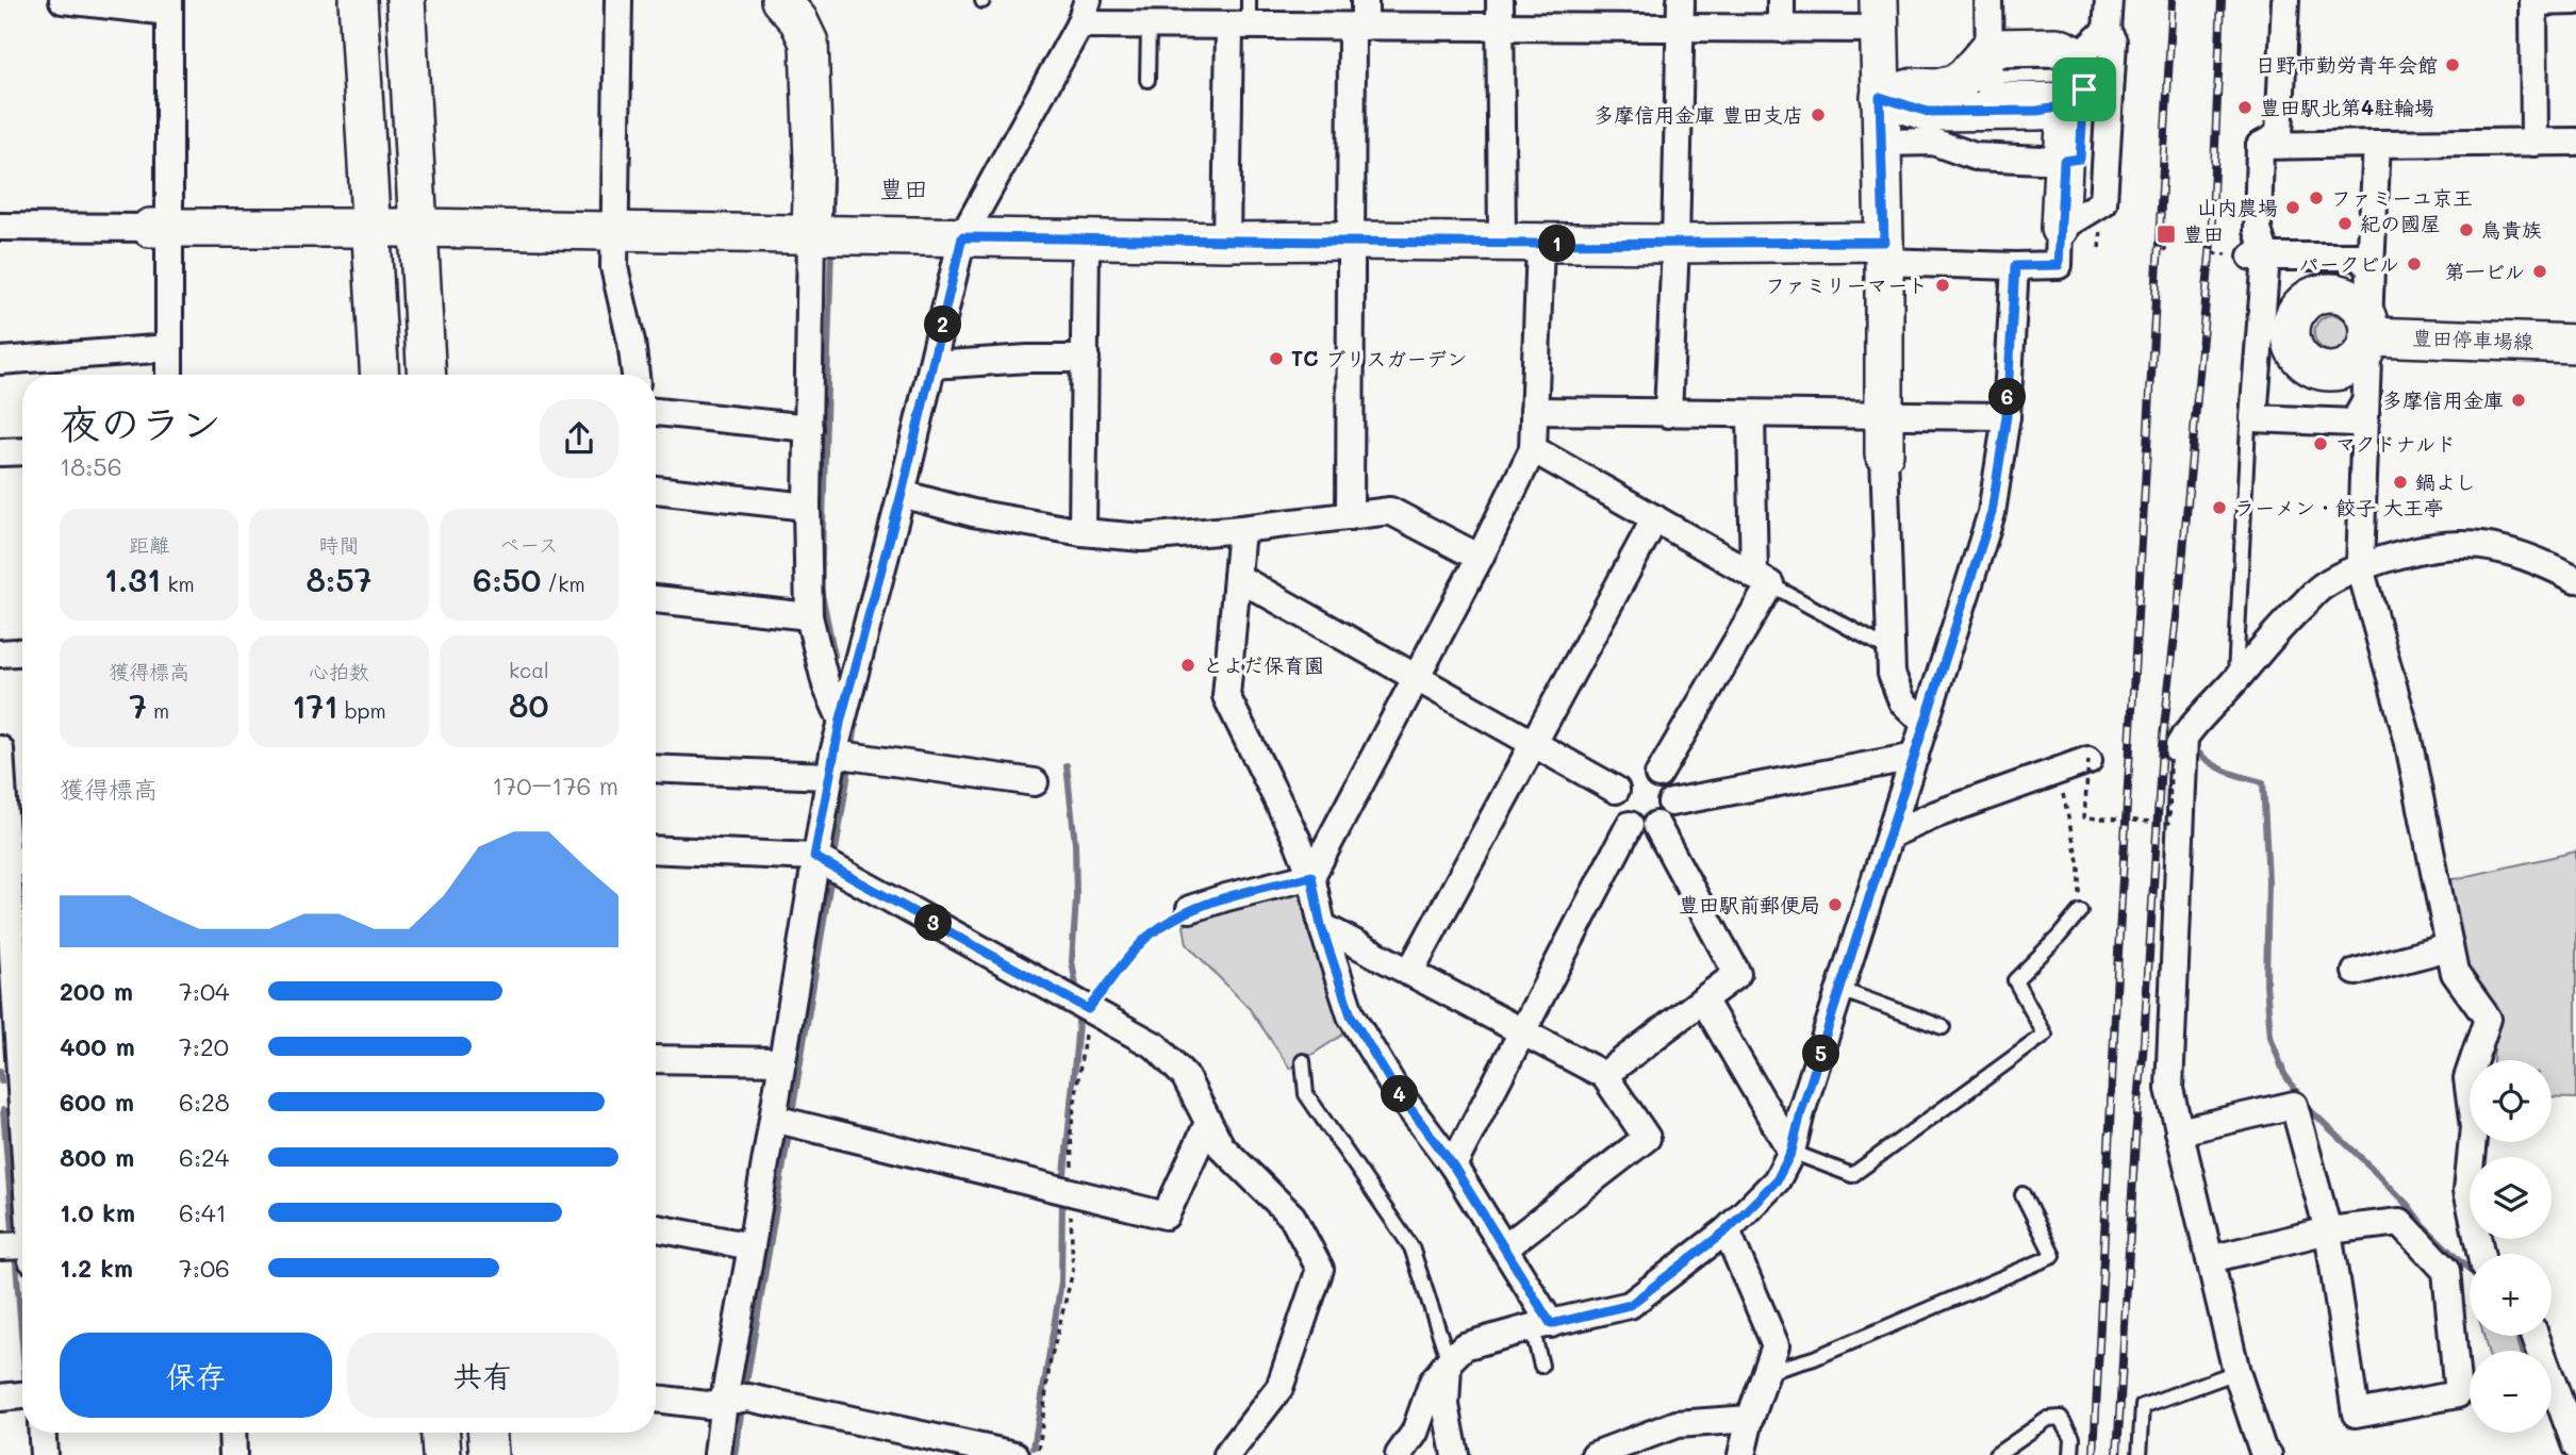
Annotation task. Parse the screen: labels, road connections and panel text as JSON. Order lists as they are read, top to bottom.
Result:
{
  "streets": {
    "street": ["豊田停車場線"]
  },
  "districts": ["豊田"],
  "places": {
    "other": [
      "日野市勤労青年会館",
      "豊田駅北第4駐輪場",
      "多摩信用金庫 豊田支店",
      "ファミーユ京王",
      "山内農場",
      "紀の國屋",
      "鳥貴族",
      "パークビル",
      "第一ビル",
      "ファミリーマート",
      "TC ブリスガーデン",
      "多摩信用金庫",
      "マクドナルド",
      "鍋よし",
      "ラーメン・餃子 大王亭",
      "とよだ保育園",
      "豊田駅前郵便局"
    ],
    "transit": ["豊田"]
  },
  "page": {
    "pins": [
      "1",
      "2",
      "6",
      "3",
      "5",
      "4"
    ],
    "heading": ["夜のラン", "18:56"],
    "stats": [
      ["距離", "1.31 km"],
      ["時間", "8:57"],
      ["ペース", "6:50 /km"],
      ["獲得標高", "7 m"],
      ["心拍数", "171 bpm"],
      ["kcal", "80"]
    ],
    "chart": ["獲得標高", "170–176 m"],
    "list": [
      {
        "name": "200 m",
        "note": "7:04"
      },
      {
        "name": "400 m",
        "note": "7:20"
      },
      {
        "name": "600 m",
        "note": "6:28"
      },
      {
        "name": "800 m",
        "note": "6:24"
      },
      {
        "name": "1.0 km",
        "note": "6:41"
      },
      {
        "name": "1.2 km",
        "note": "7:06"
      }
    ],
    "map_buttons": ["+", "−"],
    "buttons": ["保存", "共有"]
  }
}
